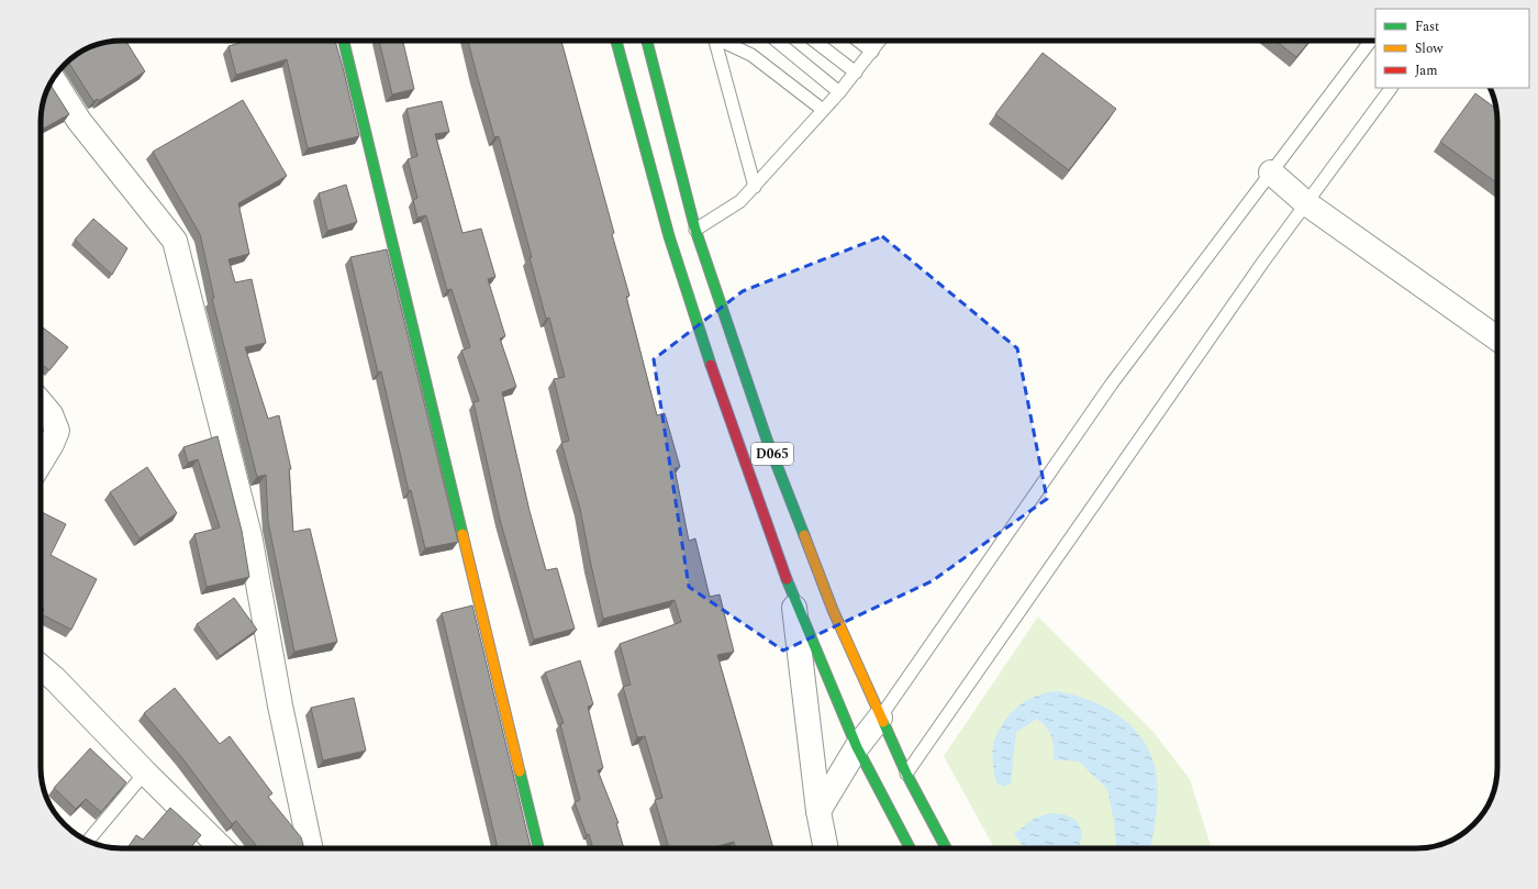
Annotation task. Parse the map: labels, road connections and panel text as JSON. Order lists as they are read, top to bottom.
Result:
{
  "streets": {
    "main road": ["D065"]
  },
  "legend": ["Fast", "Slow", "Jam"]
}
